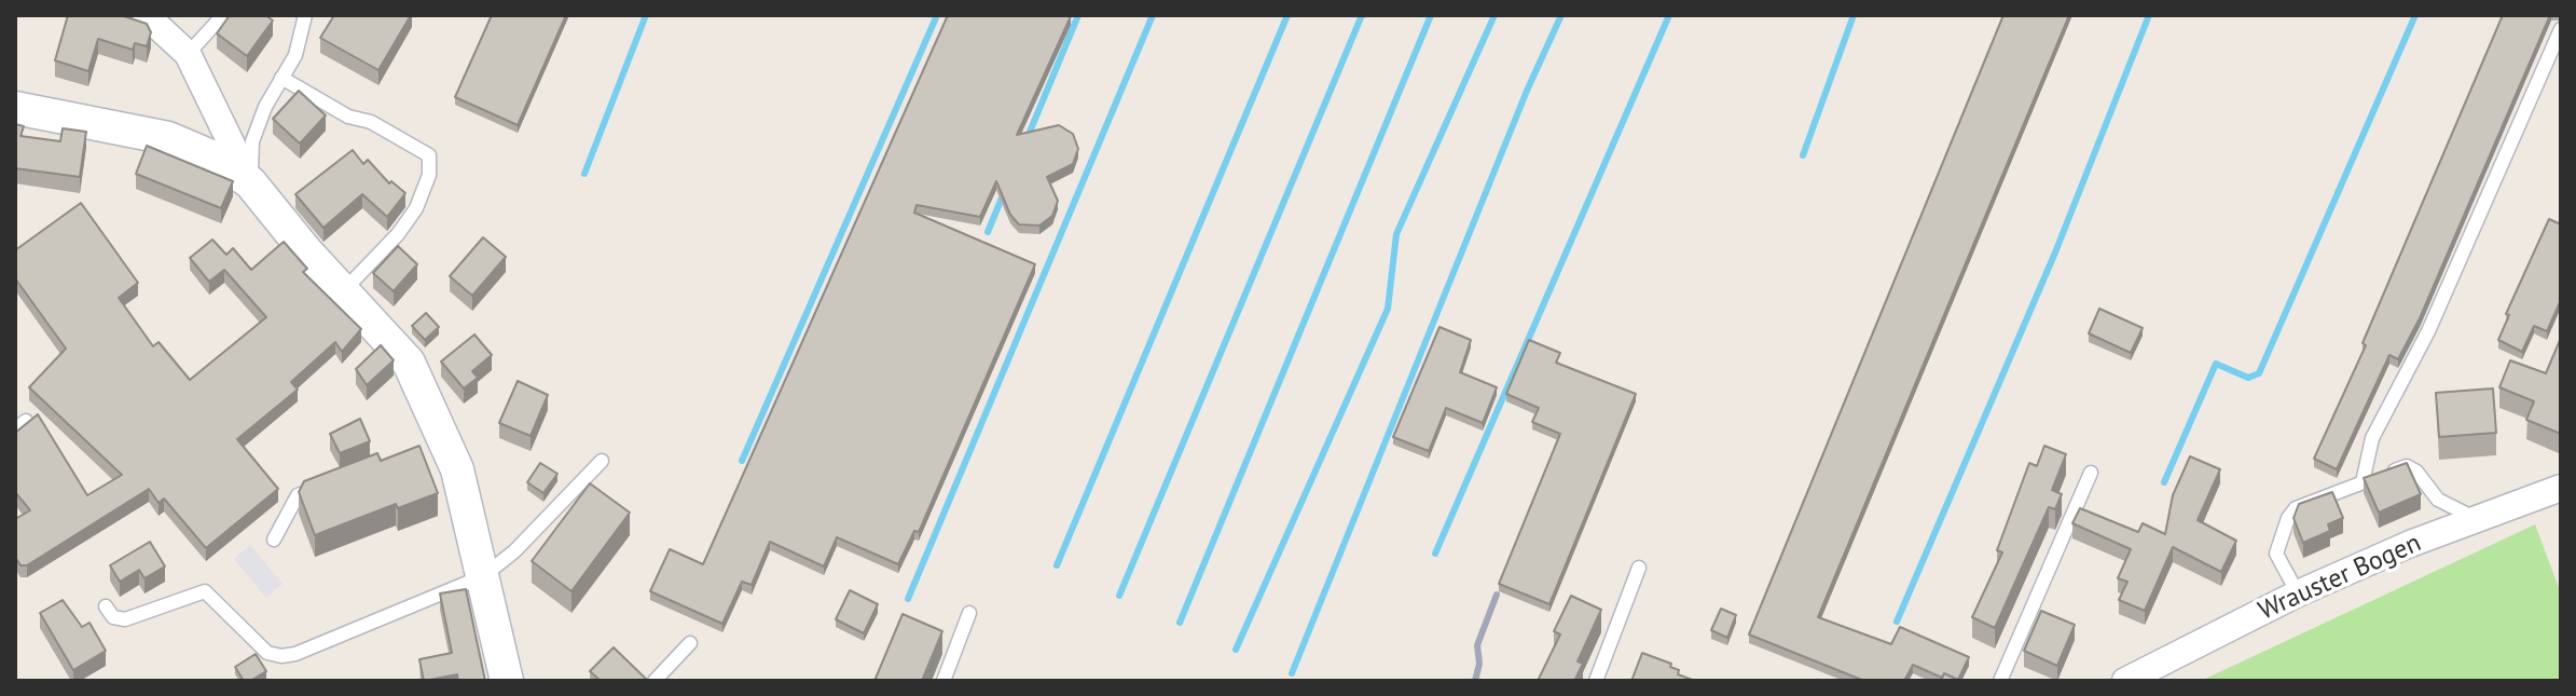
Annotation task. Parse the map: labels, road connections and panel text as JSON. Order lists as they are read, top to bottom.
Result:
{
  "streets": {
    "street": ["Wrauster Bogen"]
  }
}
